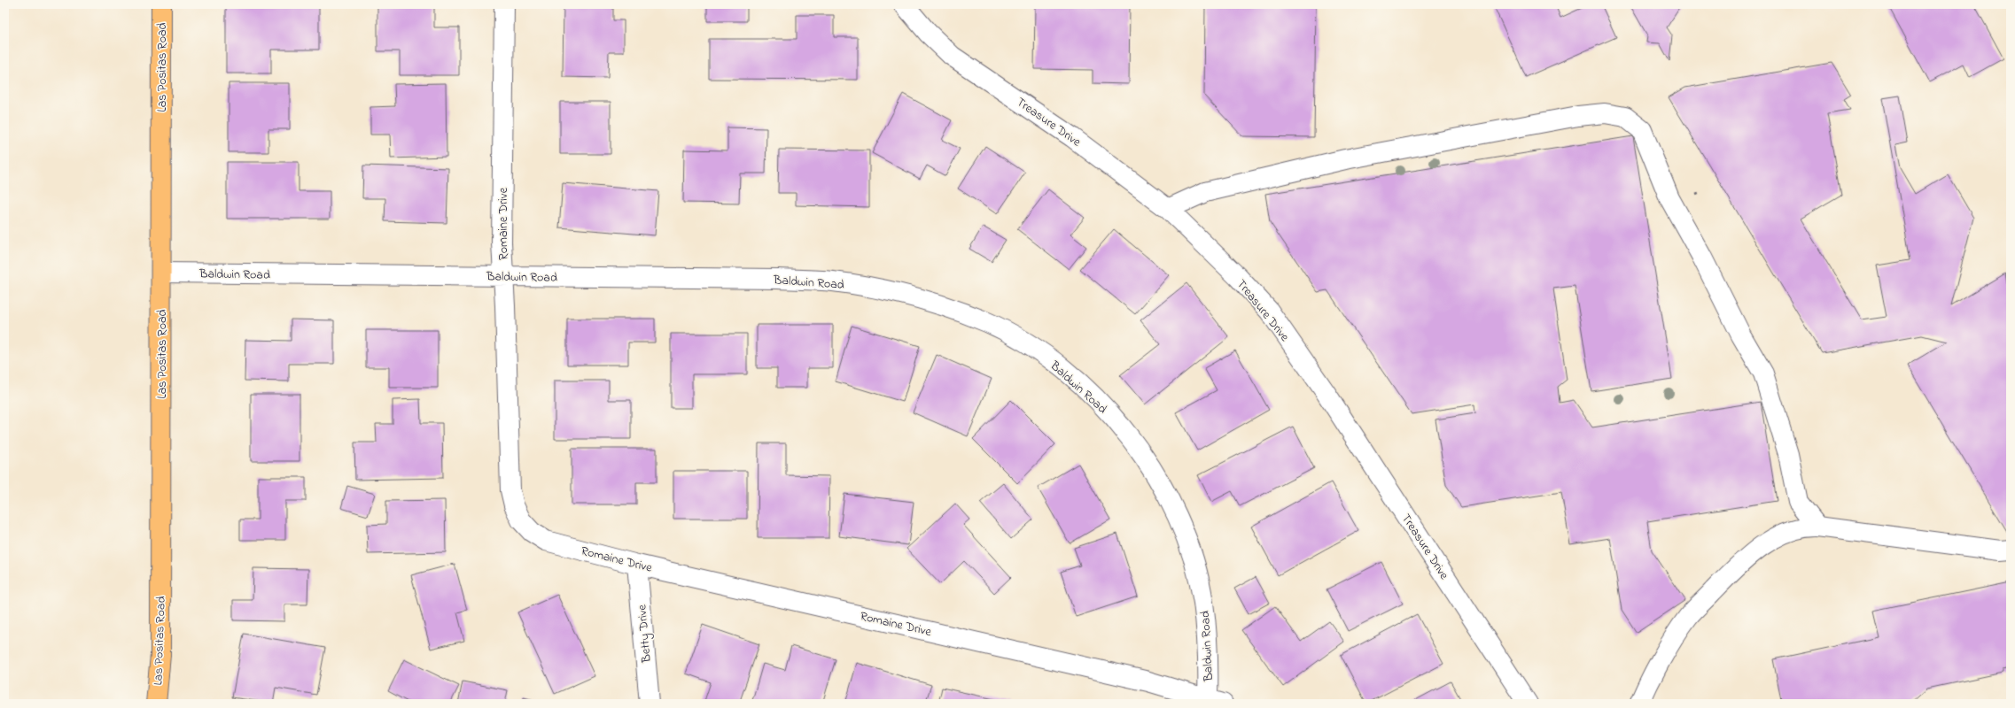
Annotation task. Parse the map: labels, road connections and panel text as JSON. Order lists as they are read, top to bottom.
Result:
{
  "streets": {
    "main road": ["Las Positas Road"],
    "street": [
      "Treasure Drive",
      "Romaine Drive",
      "Baldwin Road",
      "Betty Drive"
    ]
  },
  "crossings": [
    ["Las Positas Road", "Baldwin Road"],
    ["Romaine Drive", "Baldwin Road"],
    ["Romaine Drive", "Betty Drive"]
  ]
}
